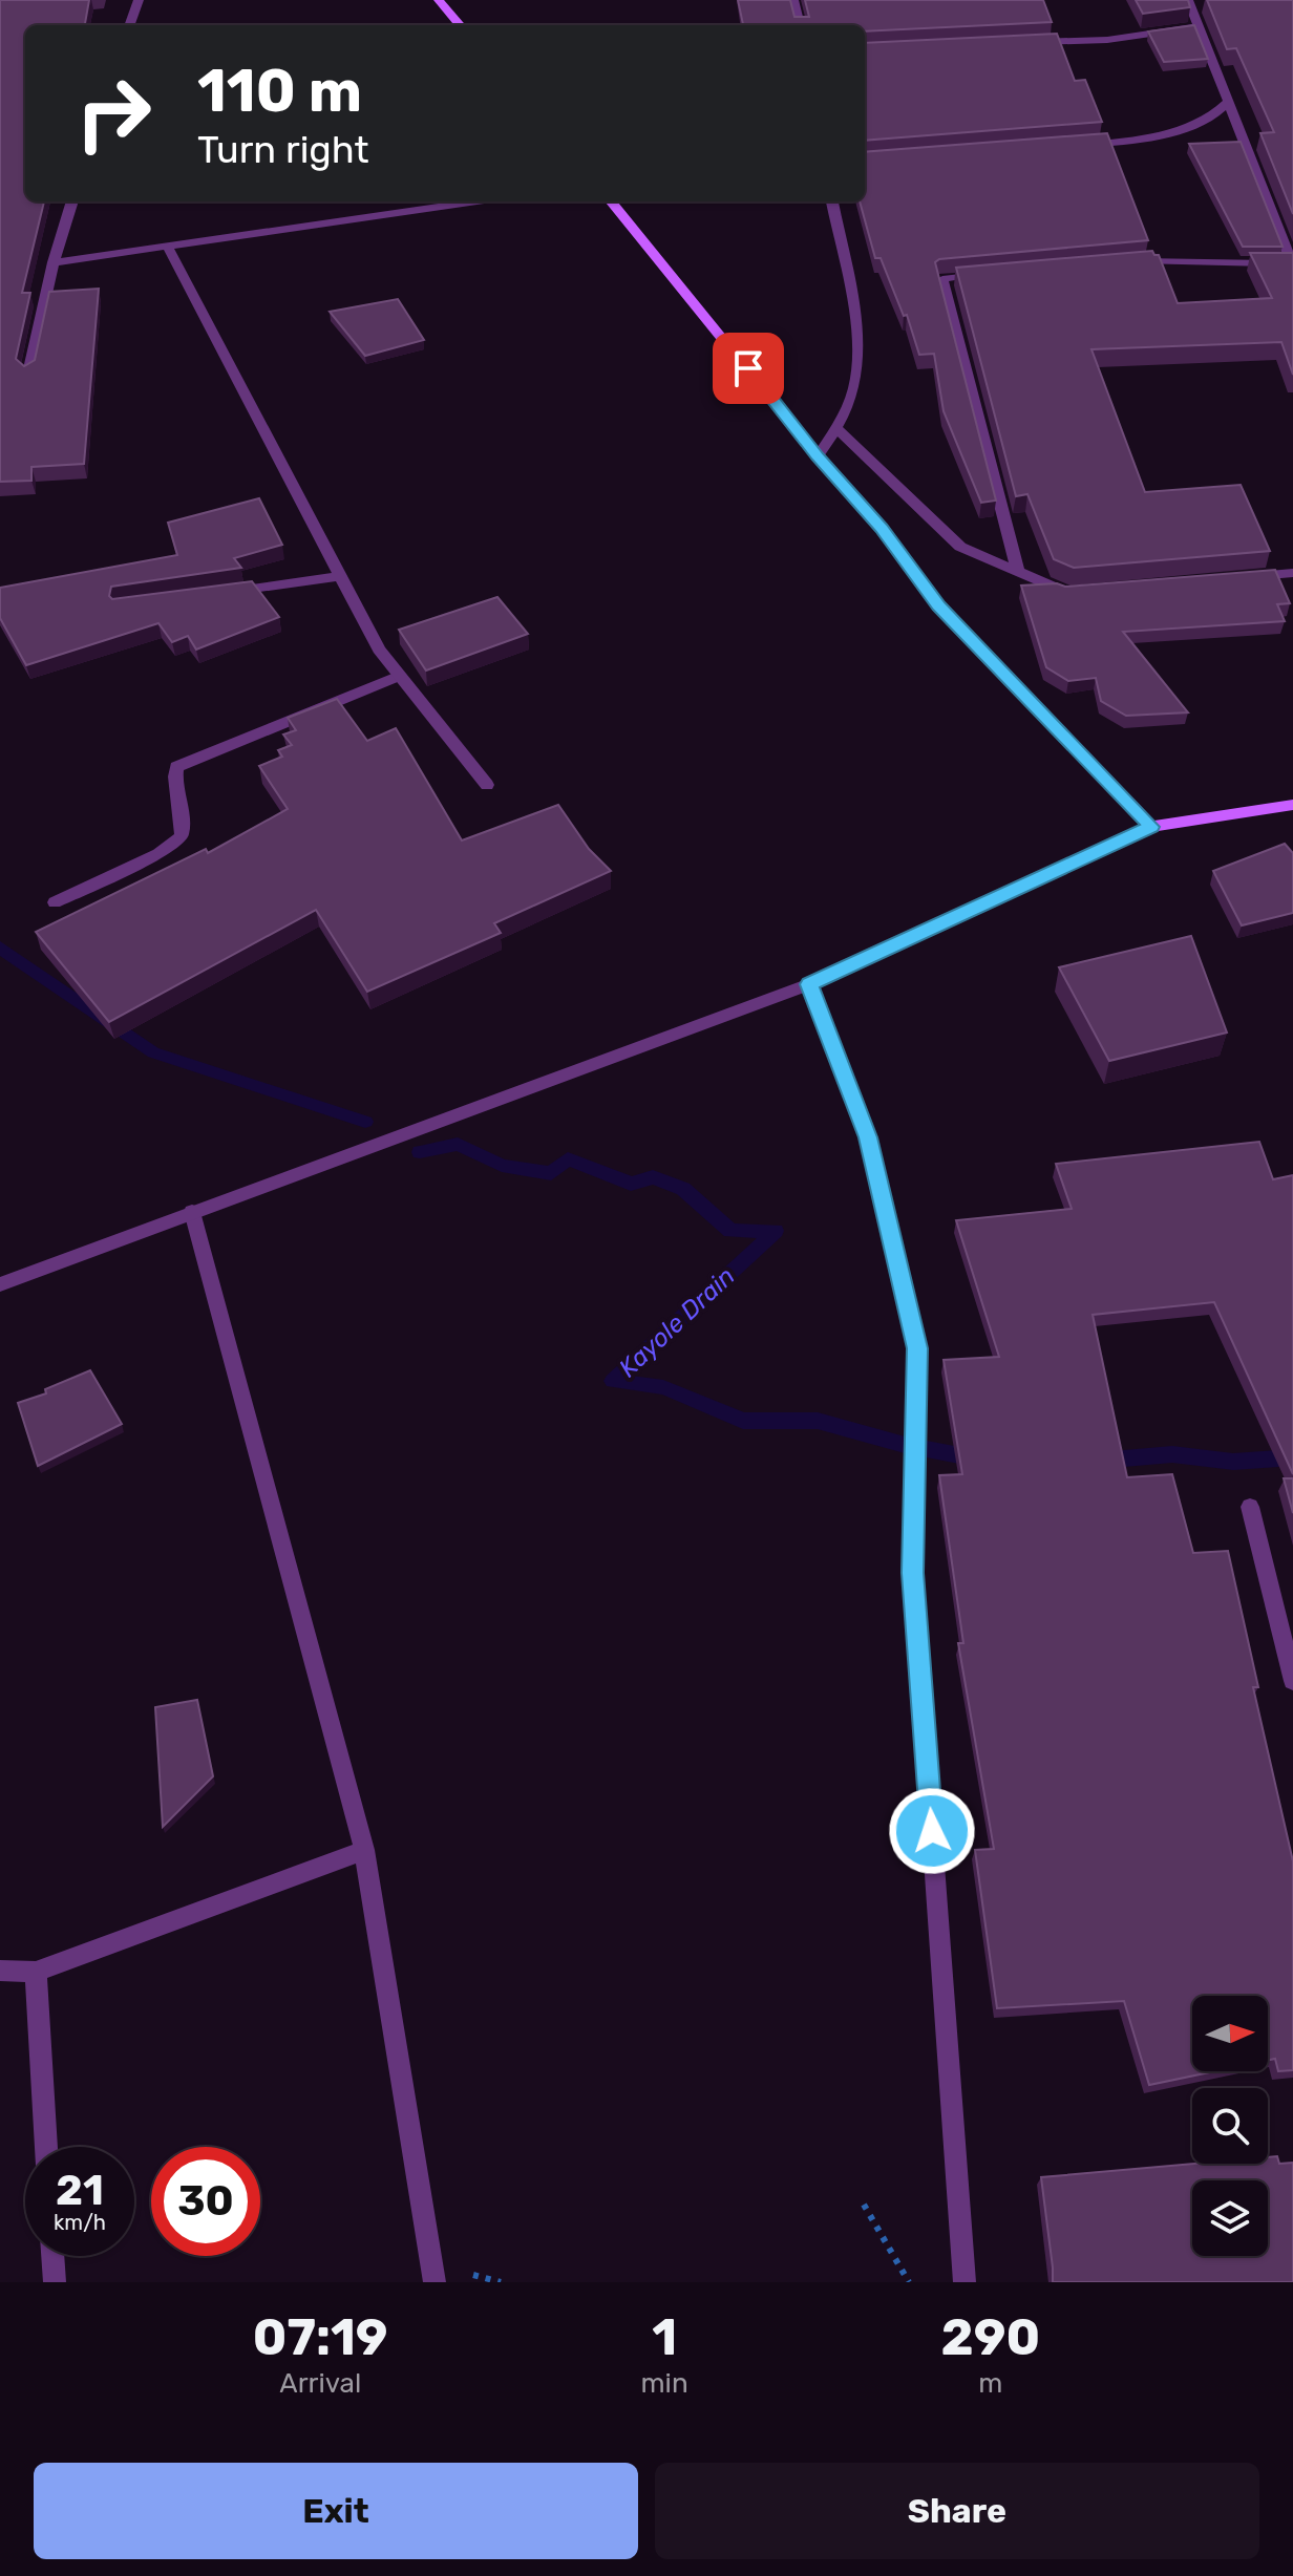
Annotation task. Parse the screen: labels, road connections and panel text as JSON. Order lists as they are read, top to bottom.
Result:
{
  "water": ["Kayole Drain"],
  "north": "right",
  "page": {
    "turn": ["110 m", "Turn right"],
    "speed": "21 km/h",
    "limit": "30",
    "eta": [
      "07:19",
      "Arrival",
      "1",
      "min",
      "290",
      "m"
    ],
    "buttons": ["Exit", "Share"]
  }
}
